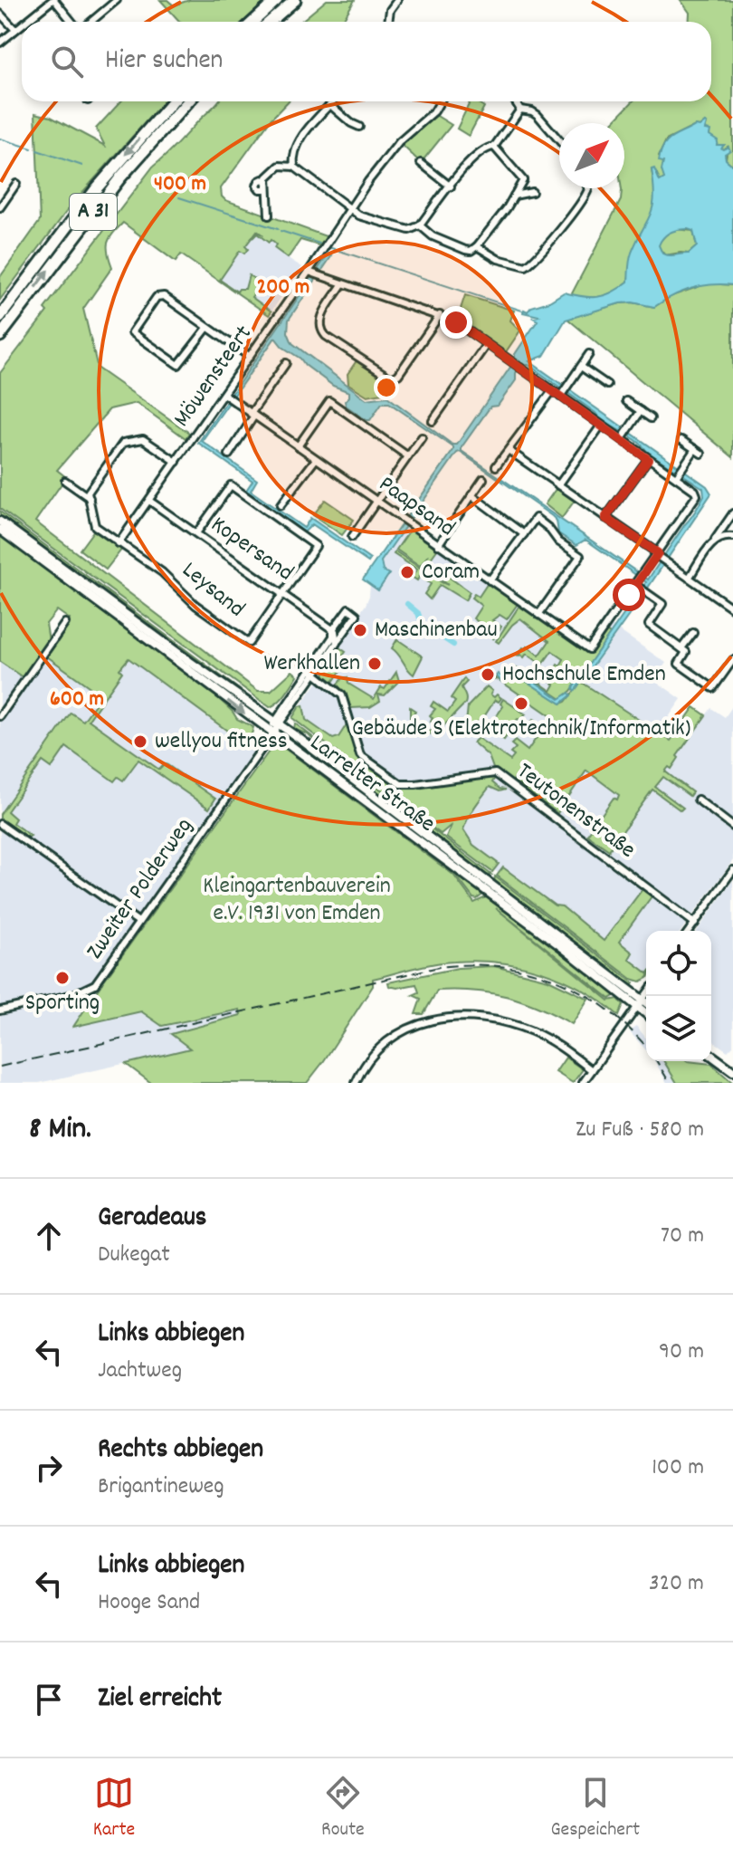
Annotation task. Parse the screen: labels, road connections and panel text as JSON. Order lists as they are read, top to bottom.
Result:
{
  "streets": {
    "highway": ["A 31"],
    "street": [
      "Möwensteert",
      "Paapsand",
      "Kopersand",
      "Leysand",
      "Larrelter Straße",
      "Teutonenstraße",
      "Zweiter Polderweg"
    ]
  },
  "crossings": [
    ["Möwensteert", "Paapsand"],
    ["Möwensteert", "Kopersand"],
    ["Möwensteert", "Leysand"],
    ["Kopersand", "Leysand"],
    ["Larrelter Straße", "Zweiter Polderweg"]
  ],
  "parks": ["Kleingartenbauverein e.V. 1931 von Emden"],
  "places": [
    "Coram",
    "Maschinenbau",
    "Werkhallen",
    "Hochschule Emden",
    "Gebäude S (Elektrotechnik/Informatik)",
    "wellyou fitness",
    "Sporting"
  ],
  "north": "top right",
  "page": {
    "search": "Hier suchen",
    "heading": ["8 Min.", "Zu Fuß · 580 m"],
    "list": [
      ["Geradeaus", "Dukegat", "70 m"],
      ["Links abbiegen", "Jachtweg", "90 m"],
      ["Rechts abbiegen", "Brigantineweg", "100 m"],
      ["Links abbiegen", "Hooge Sand", "320 m"],
      "Ziel erreicht"
    ],
    "nav": ["Karte", "Route", "Gespeichert"]
  },
  "rings": ["400 m", "200 m", "600 m"]
}
